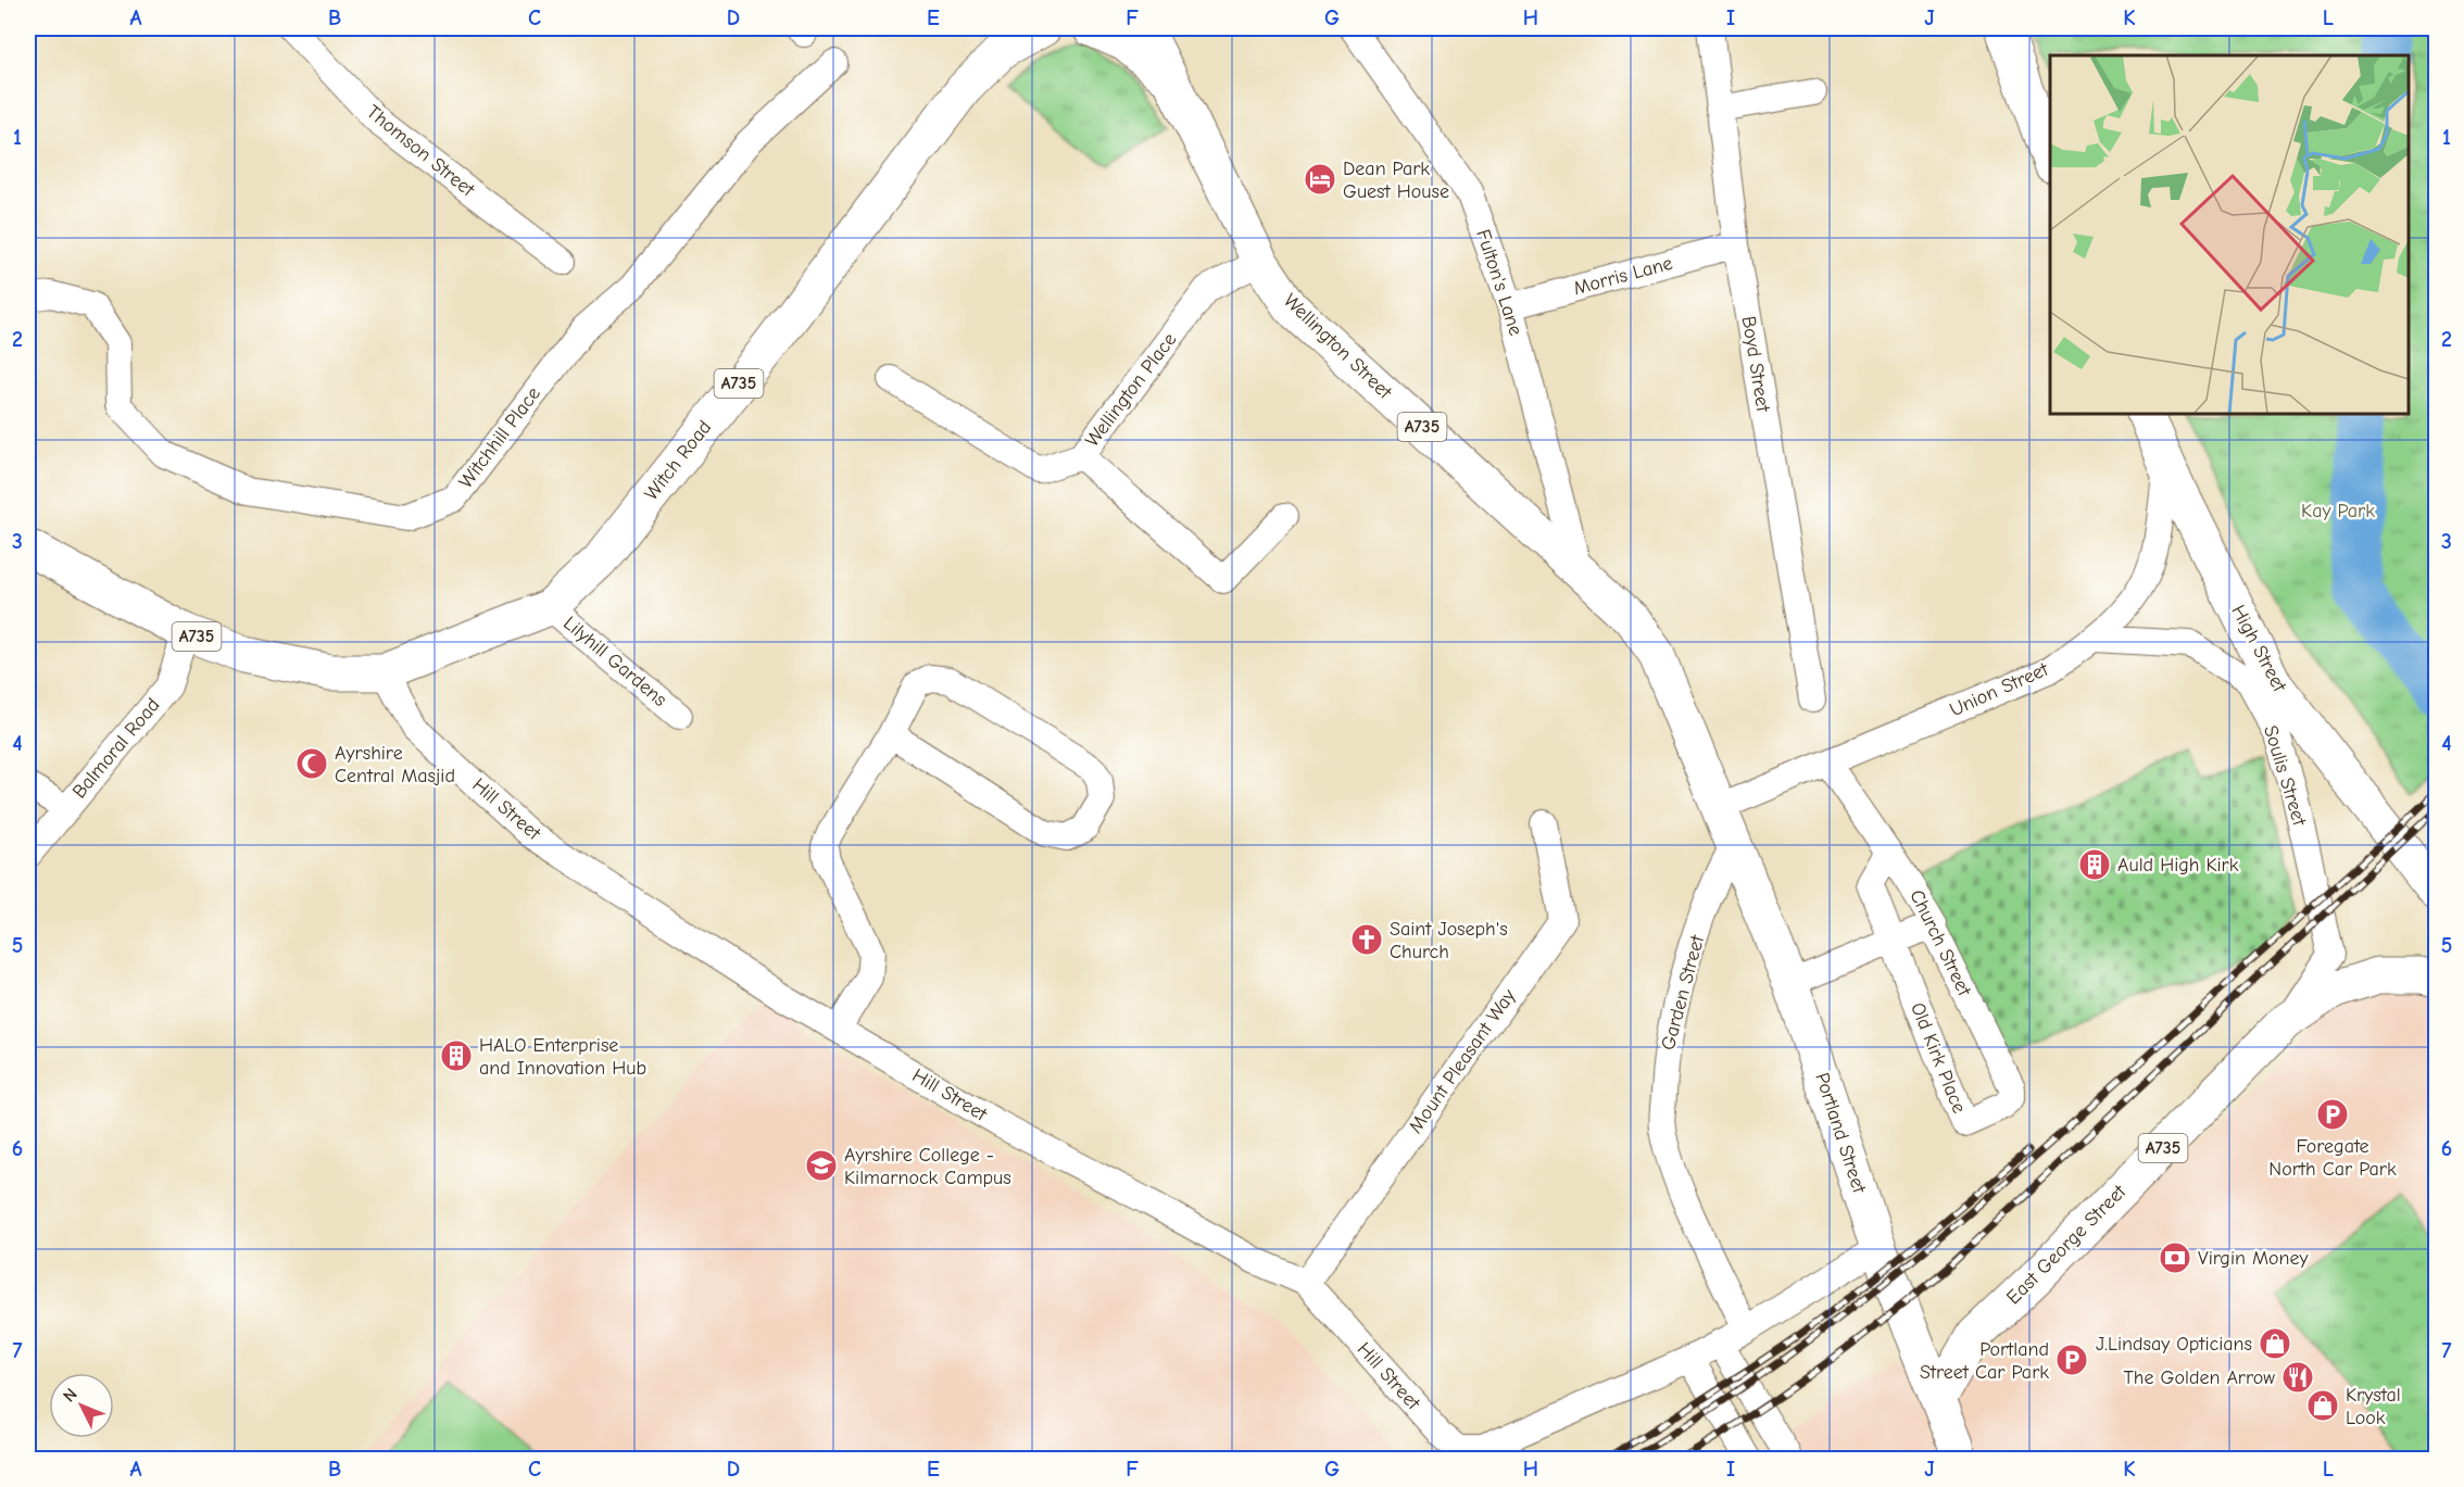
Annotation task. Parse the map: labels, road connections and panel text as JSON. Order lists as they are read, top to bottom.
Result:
{
  "streets": {
    "main road": [
      "Wellington Street",
      "A735",
      "Witch Road",
      "High Street",
      "Portland Street",
      "East George Street"
    ],
    "street": [
      "Thomson Street",
      "Morris Lane",
      "Fulton's Lane",
      "Boyd Street",
      "Wellington Place",
      "Witchhill Place",
      "Lilyhill Gardens",
      "Union Street",
      "Balmoral Road",
      "Soulis Street",
      "Hill Street",
      "Church Street",
      "Garden Street",
      "Old Kirk Place",
      "Mount Pleasant Way"
    ]
  },
  "crossings": [
    ["Morris Lane", "Fulton's Lane"],
    ["Morris Lane", "Boyd Street"],
    ["Fulton's Lane", "Wellington Street"],
    ["Wellington Street", "Wellington Place"],
    ["Wellington Street", "Union Street"],
    ["Wellington Street", "Portland Street"],
    ["A735", "Witch Road"],
    ["A735", "Balmoral Road"],
    ["A735", "Hill Street"],
    ["Witch Road", "Lilyhill Gardens"],
    ["Witch Road", "Hill Street"],
    ["High Street", "Union Street"],
    ["Union Street", "Soulis Street"],
    ["Union Street", "Church Street"],
    ["Union Street", "Portland Street"],
    ["Soulis Street", "East George Street"],
    ["Hill Street", "Garden Street"],
    ["Hill Street", "Mount Pleasant Way"],
    ["Hill Street", "Portland Street"],
    ["Church Street", "Old Kirk Place"],
    ["Garden Street", "Portland Street"],
    ["Portland Street", "East George Street"]
  ],
  "parks": ["Kay Park"],
  "places": {
    "hotel": ["Dean Park Guest House"],
    "mosque": ["Ayrshire Central Masjid"],
    "building": ["Auld High Kirk", "HALO Enterprise and Innovation Hub"],
    "church": ["Saint Joseph's Church"],
    "parking": ["Foregate North Car Park", "Portland Street Car Park"],
    "school or university": ["Ayrshire College - Kilmarnock Campus"],
    "bank": ["Virgin Money"],
    "shop": ["J.Lindsay Opticians", "Krystal Look"],
    "restaurant": ["The Golden Arrow"]
  },
  "north": "top left",
  "grid": {
    "columns": [
      "A",
      "B",
      "C",
      "D",
      "E",
      "F",
      "G",
      "H",
      "I",
      "J",
      "K",
      "L"
    ],
    "rows": [
      "1",
      "2",
      "3",
      "4",
      "5",
      "6",
      "7"
    ]
  }
}
